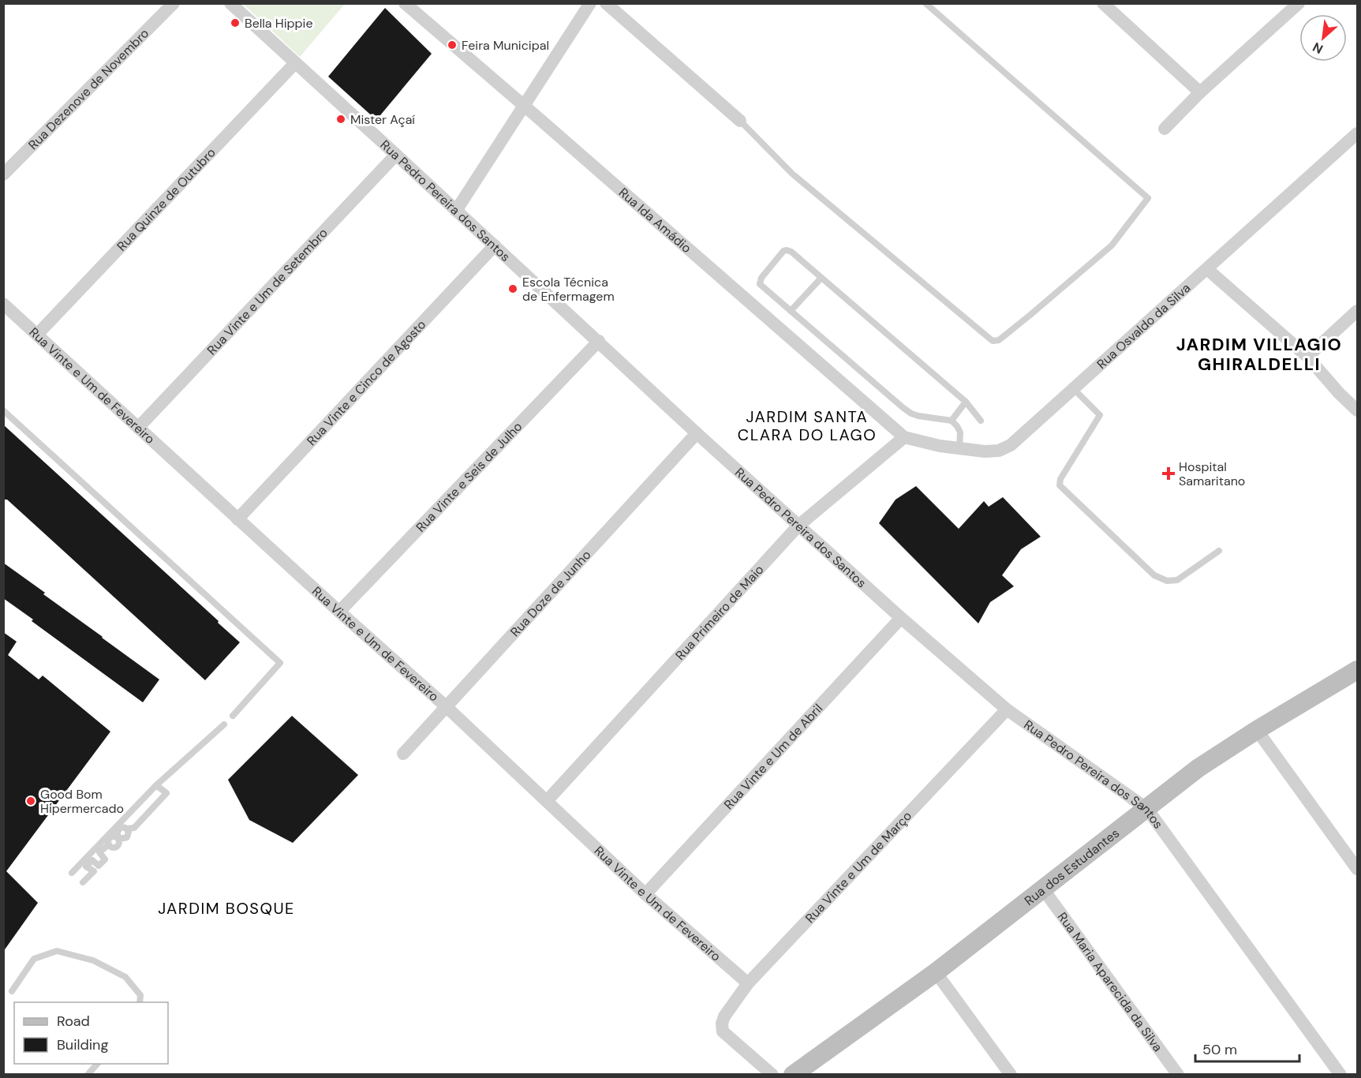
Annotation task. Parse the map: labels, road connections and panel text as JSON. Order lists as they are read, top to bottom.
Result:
{
  "streets": {
    "street": [
      "Rua Dezenove de Novembro",
      "Rua Quinze de Outubro",
      "Rua Pedro Pereira dos Santos",
      "Rua Ida Amádio",
      "Rua Vinte e Um de Setembro",
      "Rua Osvaldo da Silva",
      "Rua Vinte e Cinco de Agosto",
      "Rua Vinte e Um de Fevereiro",
      "Rua Vinte e Seis de Julho",
      "Rua Doze de Junho",
      "Rua Primeiro de Maio",
      "Rua Vinte e Um de Abril",
      "Rua Vinte e Um de Março",
      "Rua dos Estudantes",
      "Rua Maria Aparecida da Silva"
    ]
  },
  "crossings": [
    ["Rua Quinze de Outubro", "Rua Pedro Pereira dos Santos"],
    ["Rua Quinze de Outubro", "Rua Vinte e Um de Fevereiro"],
    ["Rua Pedro Pereira dos Santos", "Rua Vinte e Um de Setembro"],
    ["Rua Pedro Pereira dos Santos", "Rua Vinte e Cinco de Agosto"],
    ["Rua Pedro Pereira dos Santos", "Rua Vinte e Seis de Julho"],
    ["Rua Pedro Pereira dos Santos", "Rua Doze de Junho"],
    ["Rua Pedro Pereira dos Santos", "Rua Primeiro de Maio"],
    ["Rua Pedro Pereira dos Santos", "Rua Vinte e Um de Abril"],
    ["Rua Pedro Pereira dos Santos", "Rua Vinte e Um de Março"],
    ["Rua Pedro Pereira dos Santos", "Rua dos Estudantes"],
    ["Rua Ida Amádio", "Rua Osvaldo da Silva"],
    ["Rua Ida Amádio", "Rua Primeiro de Maio"],
    ["Rua Vinte e Um de Setembro", "Rua Vinte e Um de Fevereiro"],
    ["Rua Osvaldo da Silva", "Rua Primeiro de Maio"],
    ["Rua Vinte e Cinco de Agosto", "Rua Vinte e Um de Fevereiro"],
    ["Rua Vinte e Um de Fevereiro", "Rua Vinte e Seis de Julho"],
    ["Rua Vinte e Um de Fevereiro", "Rua Doze de Junho"],
    ["Rua Vinte e Um de Fevereiro", "Rua Primeiro de Maio"],
    ["Rua Vinte e Um de Fevereiro", "Rua Vinte e Um de Abril"],
    ["Rua Vinte e Um de Fevereiro", "Rua Vinte e Um de Março"],
    ["Rua dos Estudantes", "Rua Maria Aparecida da Silva"]
  ],
  "districts": ["JARDIM VILLAGIO GHIRALDELLI", "JARDIM SANTA CLARA DO LAGO", "JARDIM BOSQUE"],
  "places": {
    "other": [
      "Bella Hippie",
      "Feira Municipal",
      "Mister Açaí",
      "Escola Técnica de Enfermagem",
      "Good Bom Hipermercado"
    ],
    "health": ["Hospital Samaritano"]
  },
  "legend": ["Road", "Building"],
  "scale_bar": "50 m",
  "north": "bottom left"
}
